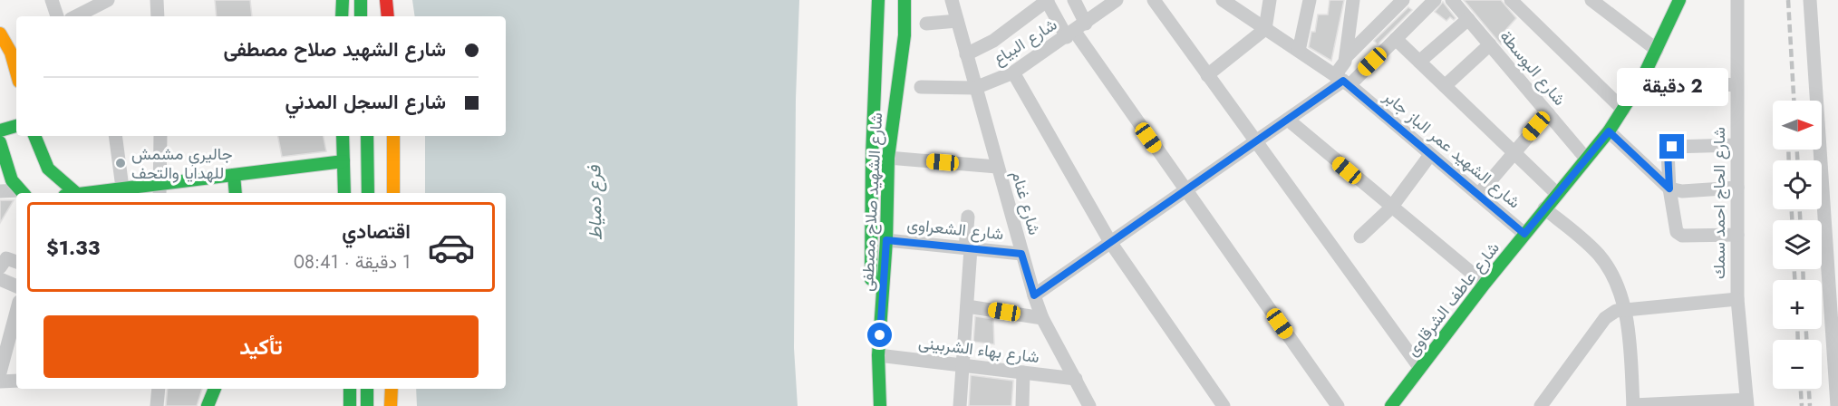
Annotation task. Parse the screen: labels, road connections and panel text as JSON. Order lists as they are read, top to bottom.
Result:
{
  "streets": {
    "main road": ["شارع الشهيد صلاح مصطفى", "شارع عاطف الشرقاوى"],
    "street": [
      "شارع البياع",
      "شارع البوسطة",
      "شارع الشهيد عمر الباز جابر",
      "شارع غنام",
      "شارع الحاج احمد سمك",
      "شارع الشعراوى",
      "شارع بهاء الشربينى"
    ]
  },
  "crossings": [
    ["شارع البياع", "شارع غنام"],
    ["شارع البوسطة", "شارع عاطف الشرقاوى"],
    ["شارع الشهيد عمر الباز جابر", "شارع عاطف الشرقاوى"],
    ["شارع الشهيد صلاح مصطفى", "شارع الشعراوى"],
    ["شارع الشهيد صلاح مصطفى", "شارع بهاء الشربينى"],
    ["شارع غنام", "شارع الشعراوى"],
    ["شارع غنام", "شارع بهاء الشربينى"]
  ],
  "water": ["فرع دمياط"],
  "places": ["جاليري مشمش للهدايا والتحف"],
  "north": "right",
  "page": {
    "banner": ["شارع الشهيد صلاح مصطفى", "شارع السجل المدني"],
    "bubble": "2 دقيقة",
    "map_buttons": ["+", "−"],
    "list": [
      {
        "name": "اقتصادي",
        "note": "1 دقيقة · 08:41",
        "value": "$1.33"
      }
    ],
    "buttons": "تأكيد"
  }
}
